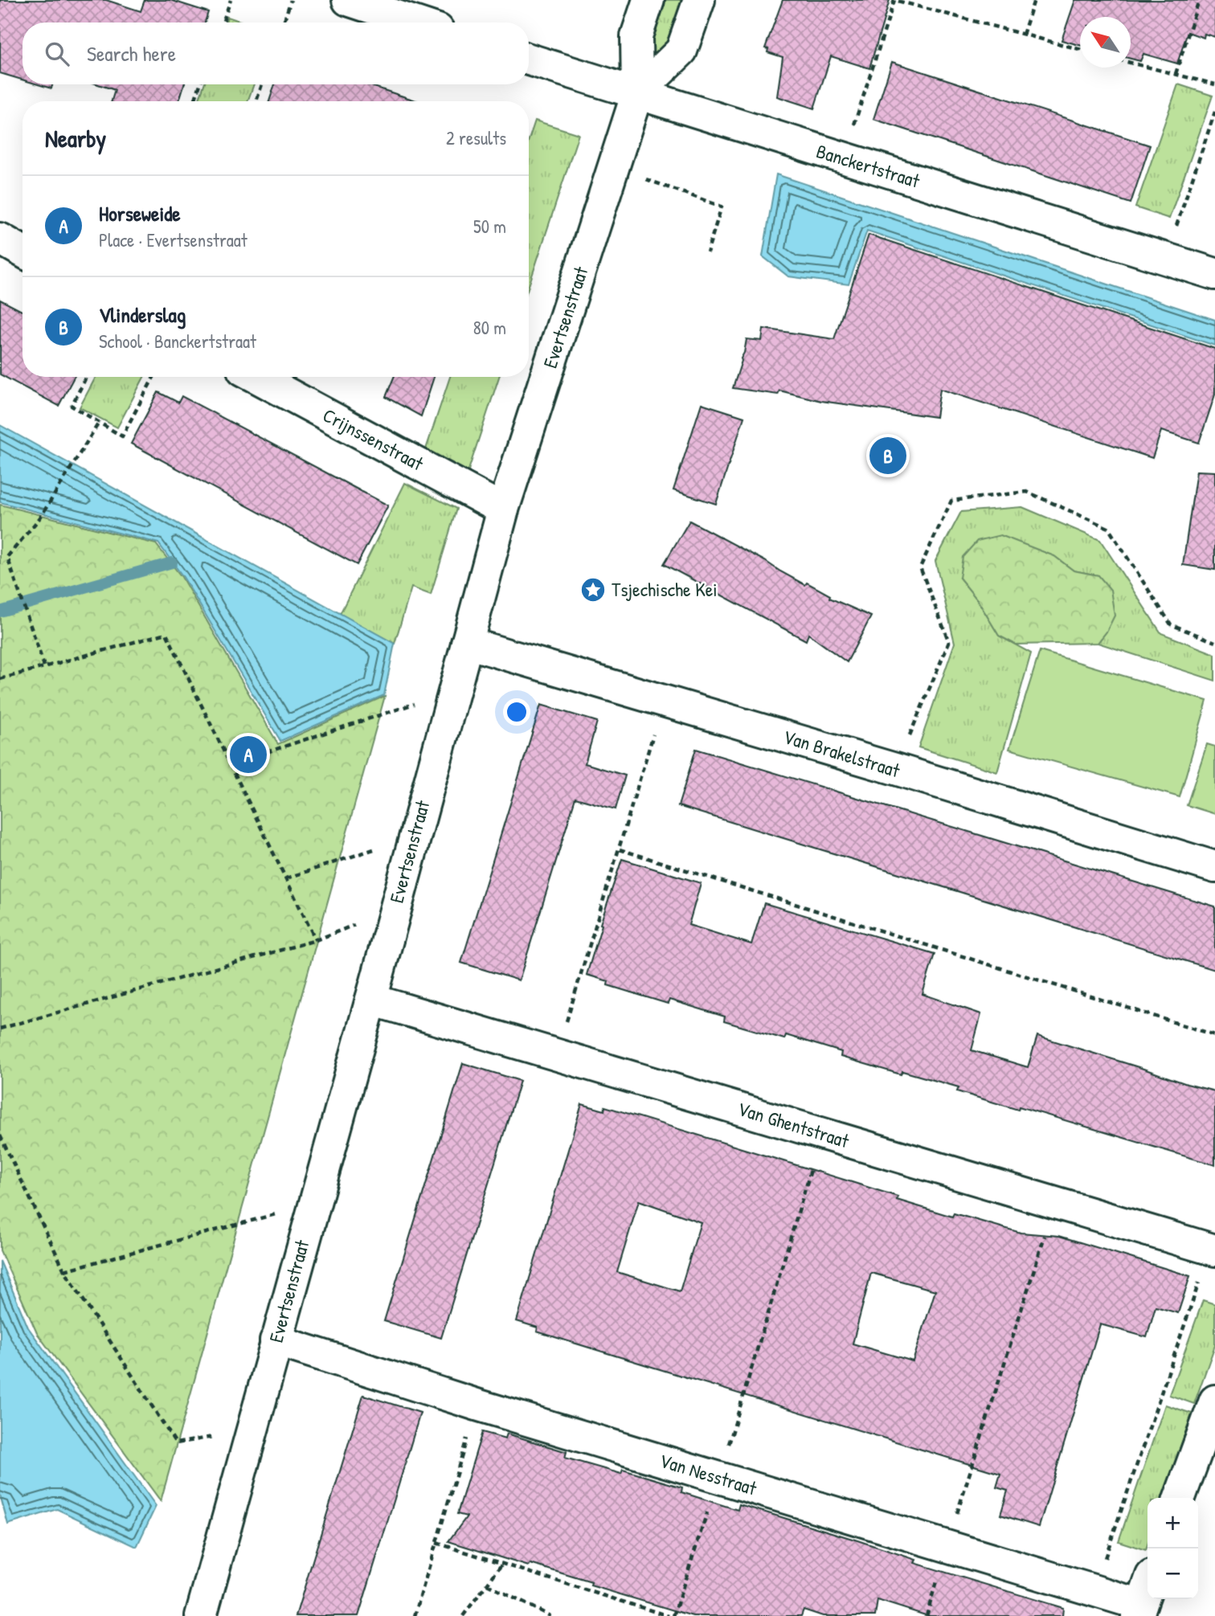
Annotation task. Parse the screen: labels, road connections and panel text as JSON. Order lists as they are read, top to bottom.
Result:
{
  "streets": {
    "street": [
      "Banckertstraat",
      "Evertsenstraat",
      "Crijnssenstraat",
      "Van Brakelstraat",
      "Van Ghentstraat",
      "Van Nesstraat"
    ]
  },
  "crossings": [
    ["Banckertstraat", "Evertsenstraat"],
    ["Evertsenstraat", "Crijnssenstraat"],
    ["Evertsenstraat", "Van Brakelstraat"],
    ["Evertsenstraat", "Van Ghentstraat"],
    ["Evertsenstraat", "Van Nesstraat"]
  ],
  "places": {
    "place": ["Tsjechische Kei"]
  },
  "north": "top left",
  "page": {
    "search": "Search here",
    "heading": ["Nearby", "2 results"],
    "list": [
      {
        "mark": "A",
        "name": "Horseweide",
        "note": "Place · Evertsenstraat",
        "value": "50 m"
      },
      {
        "mark": "B",
        "name": "Vlinderslag",
        "note": "School · Banckertstraat",
        "value": "80 m"
      }
    ],
    "pins": ["B", "A"],
    "map_buttons": ["+", "−"]
  }
}
